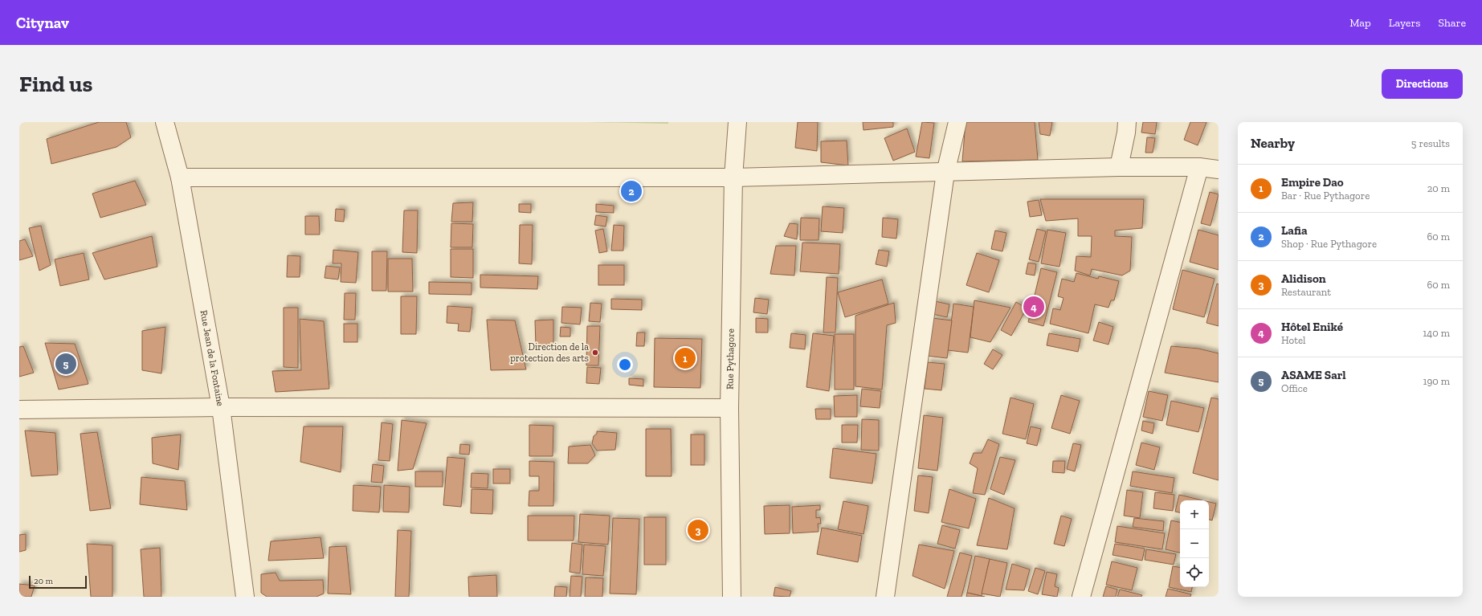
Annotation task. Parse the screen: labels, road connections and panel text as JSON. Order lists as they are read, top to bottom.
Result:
{
  "streets": {
    "street": ["Rue Jean de la Fontaine", "Rue Pythagore"]
  },
  "places": ["Direction de la protection des arts"],
  "scale_bar": "20 m",
  "page": {
    "header": "Citynav",
    "nav": ["Map", "Layers", "Share"],
    "buttons": "Directions",
    "title": "Find us",
    "heading": ["Nearby", "5 results"],
    "list": [
      {
        "mark": "1",
        "name": "Empire Dao",
        "note": "Bar · Rue Pythagore",
        "value": "20 m"
      },
      {
        "mark": "2",
        "name": "Lafia",
        "note": "Shop · Rue Pythagore",
        "value": "60 m"
      },
      {
        "mark": "3",
        "name": "Alidison",
        "note": "Restaurant",
        "value": "60 m"
      },
      {
        "mark": "4",
        "name": "Hôtel Eniké",
        "note": "Hotel",
        "value": "140 m"
      },
      {
        "mark": "5",
        "name": "ASAME Sarl",
        "note": "Office",
        "value": "190 m"
      }
    ],
    "pins": [
      "2",
      "4",
      "1",
      "5",
      "3"
    ],
    "map_buttons": ["+", "−"],
    "scale": "20 m"
  }
}
